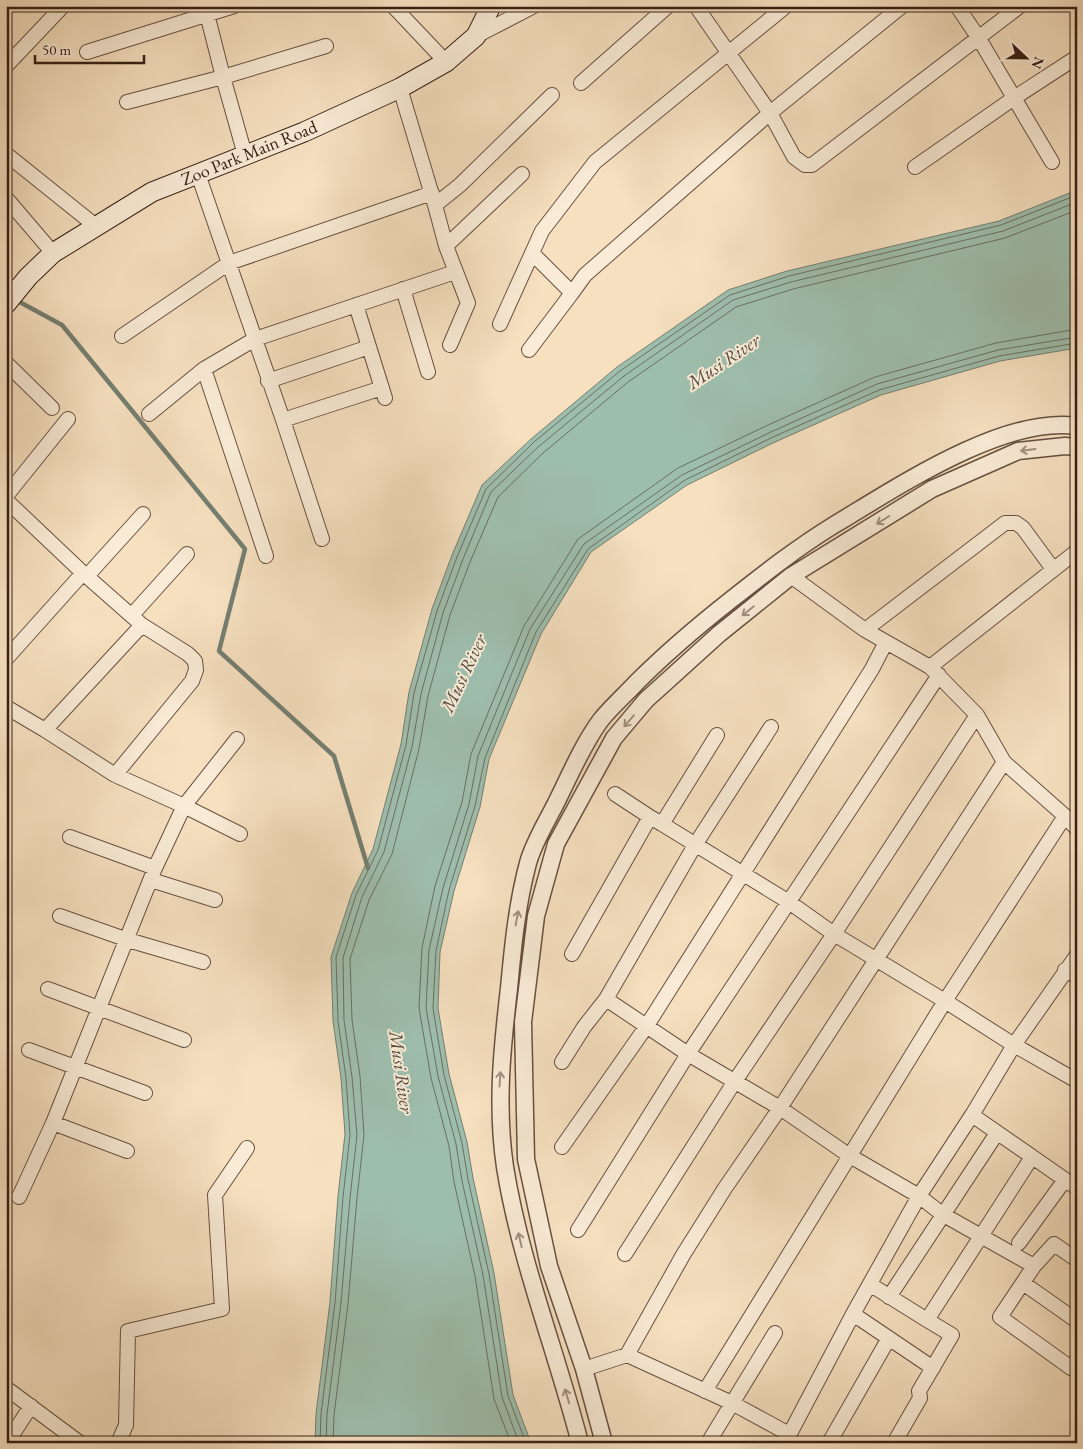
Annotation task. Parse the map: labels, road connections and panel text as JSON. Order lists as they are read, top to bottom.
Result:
{
  "streets": {
    "main road": ["Zoo Park Main Road"]
  },
  "water": ["Musi River"],
  "scale_bar": "50 m",
  "north": "right"
}
